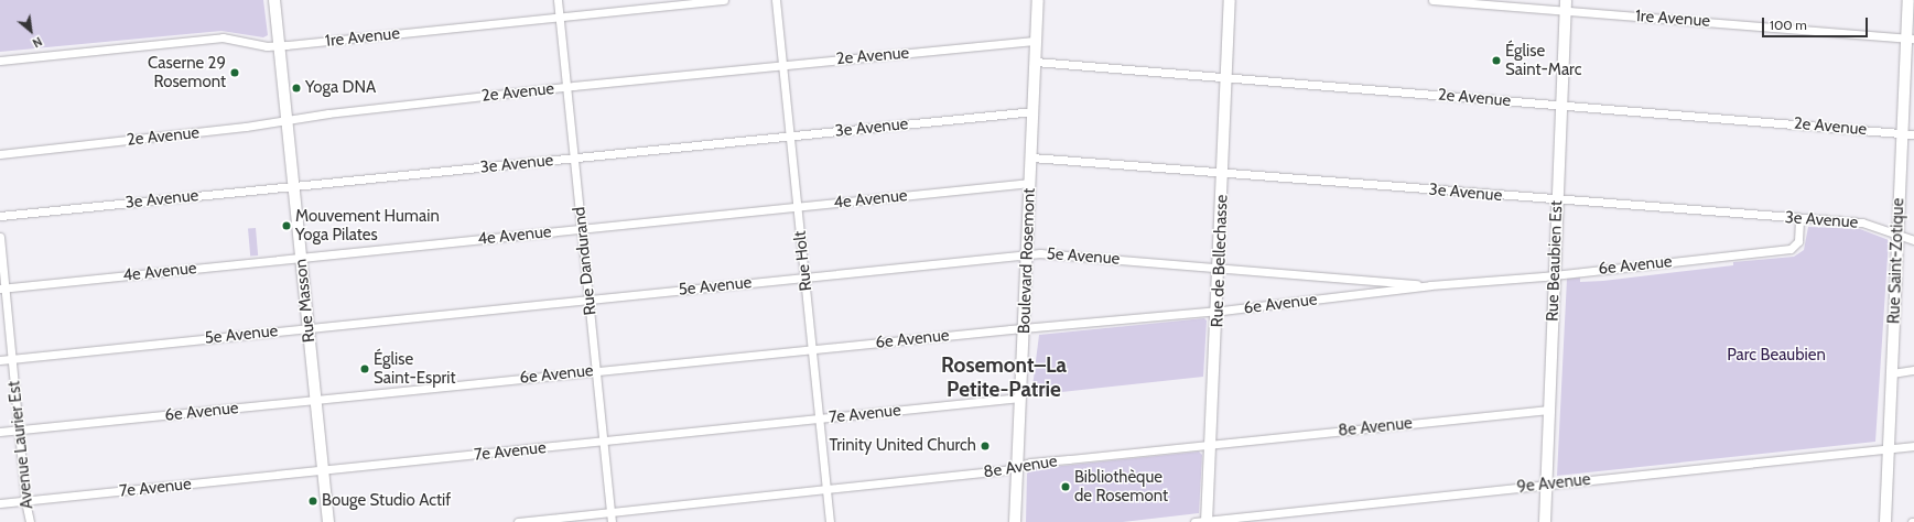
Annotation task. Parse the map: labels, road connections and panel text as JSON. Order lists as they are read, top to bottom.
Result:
{
  "streets": {
    "street": [
      "1re Avenue",
      "2e Avenue",
      "3e Avenue",
      "4e Avenue",
      "5e Avenue",
      "Rue Dandurand",
      "Rue Holt",
      "Boulevard Rosemont",
      "Rue de Bellechasse",
      "Rue Beaubien Est",
      "Rue Saint-Zotique",
      "6e Avenue",
      "Rue Masson",
      "7e Avenue",
      "8e Avenue",
      "Avenue Laurier Est",
      "9e Avenue"
    ]
  },
  "crossings": [
    ["1re Avenue", "Rue Dandurand"],
    ["1re Avenue", "Rue Beaubien Est"],
    ["1re Avenue", "Rue Saint-Zotique"],
    ["1re Avenue", "Rue Masson"],
    ["2e Avenue", "Rue Dandurand"],
    ["2e Avenue", "Rue Holt"],
    ["2e Avenue", "Boulevard Rosemont"],
    ["2e Avenue", "Rue de Bellechasse"],
    ["2e Avenue", "Rue Beaubien Est"],
    ["2e Avenue", "Rue Saint-Zotique"],
    ["2e Avenue", "Rue Masson"],
    ["3e Avenue", "Rue Dandurand"],
    ["3e Avenue", "Rue Holt"],
    ["3e Avenue", "Boulevard Rosemont"],
    ["3e Avenue", "Rue de Bellechasse"],
    ["3e Avenue", "Rue Beaubien Est"],
    ["3e Avenue", "Rue Saint-Zotique"],
    ["3e Avenue", "6e Avenue"],
    ["3e Avenue", "Rue Masson"],
    ["4e Avenue", "Rue Dandurand"],
    ["4e Avenue", "Rue Holt"],
    ["4e Avenue", "Boulevard Rosemont"],
    ["4e Avenue", "Rue Masson"],
    ["4e Avenue", "Avenue Laurier Est"],
    ["5e Avenue", "Rue Dandurand"],
    ["5e Avenue", "Rue Holt"],
    ["5e Avenue", "Boulevard Rosemont"],
    ["5e Avenue", "Rue de Bellechasse"],
    ["5e Avenue", "6e Avenue"],
    ["5e Avenue", "Rue Masson"],
    ["5e Avenue", "Avenue Laurier Est"],
    ["Rue Dandurand", "6e Avenue"],
    ["Rue Dandurand", "7e Avenue"],
    ["Rue Dandurand", "8e Avenue"],
    ["Rue Holt", "6e Avenue"],
    ["Rue Holt", "7e Avenue"],
    ["Rue Holt", "8e Avenue"],
    ["Boulevard Rosemont", "6e Avenue"],
    ["Boulevard Rosemont", "7e Avenue"],
    ["Boulevard Rosemont", "8e Avenue"],
    ["Rue de Bellechasse", "6e Avenue"],
    ["Rue de Bellechasse", "8e Avenue"],
    ["Rue de Bellechasse", "9e Avenue"],
    ["Rue Beaubien Est", "6e Avenue"],
    ["Rue Beaubien Est", "8e Avenue"],
    ["Rue Beaubien Est", "9e Avenue"],
    ["Rue Saint-Zotique", "9e Avenue"],
    ["6e Avenue", "Rue Masson"],
    ["6e Avenue", "Avenue Laurier Est"],
    ["Rue Masson", "7e Avenue"],
    ["7e Avenue", "Avenue Laurier Est"]
  ],
  "districts": ["Rosemont–La Petite-Patrie"],
  "parks": ["Parc Beaubien"],
  "places": [
    "Église Saint-Marc",
    "Caserne 29 Rosemont",
    "Yoga DNA",
    "Mouvement Humain Yoga Pilates",
    "Église Saint-Esprit",
    "Trinity United Church",
    "Bibliothèque de Rosemont",
    "Bouge Studio Actif"
  ],
  "scale_bar": "100 m",
  "north": "bottom right"
}
